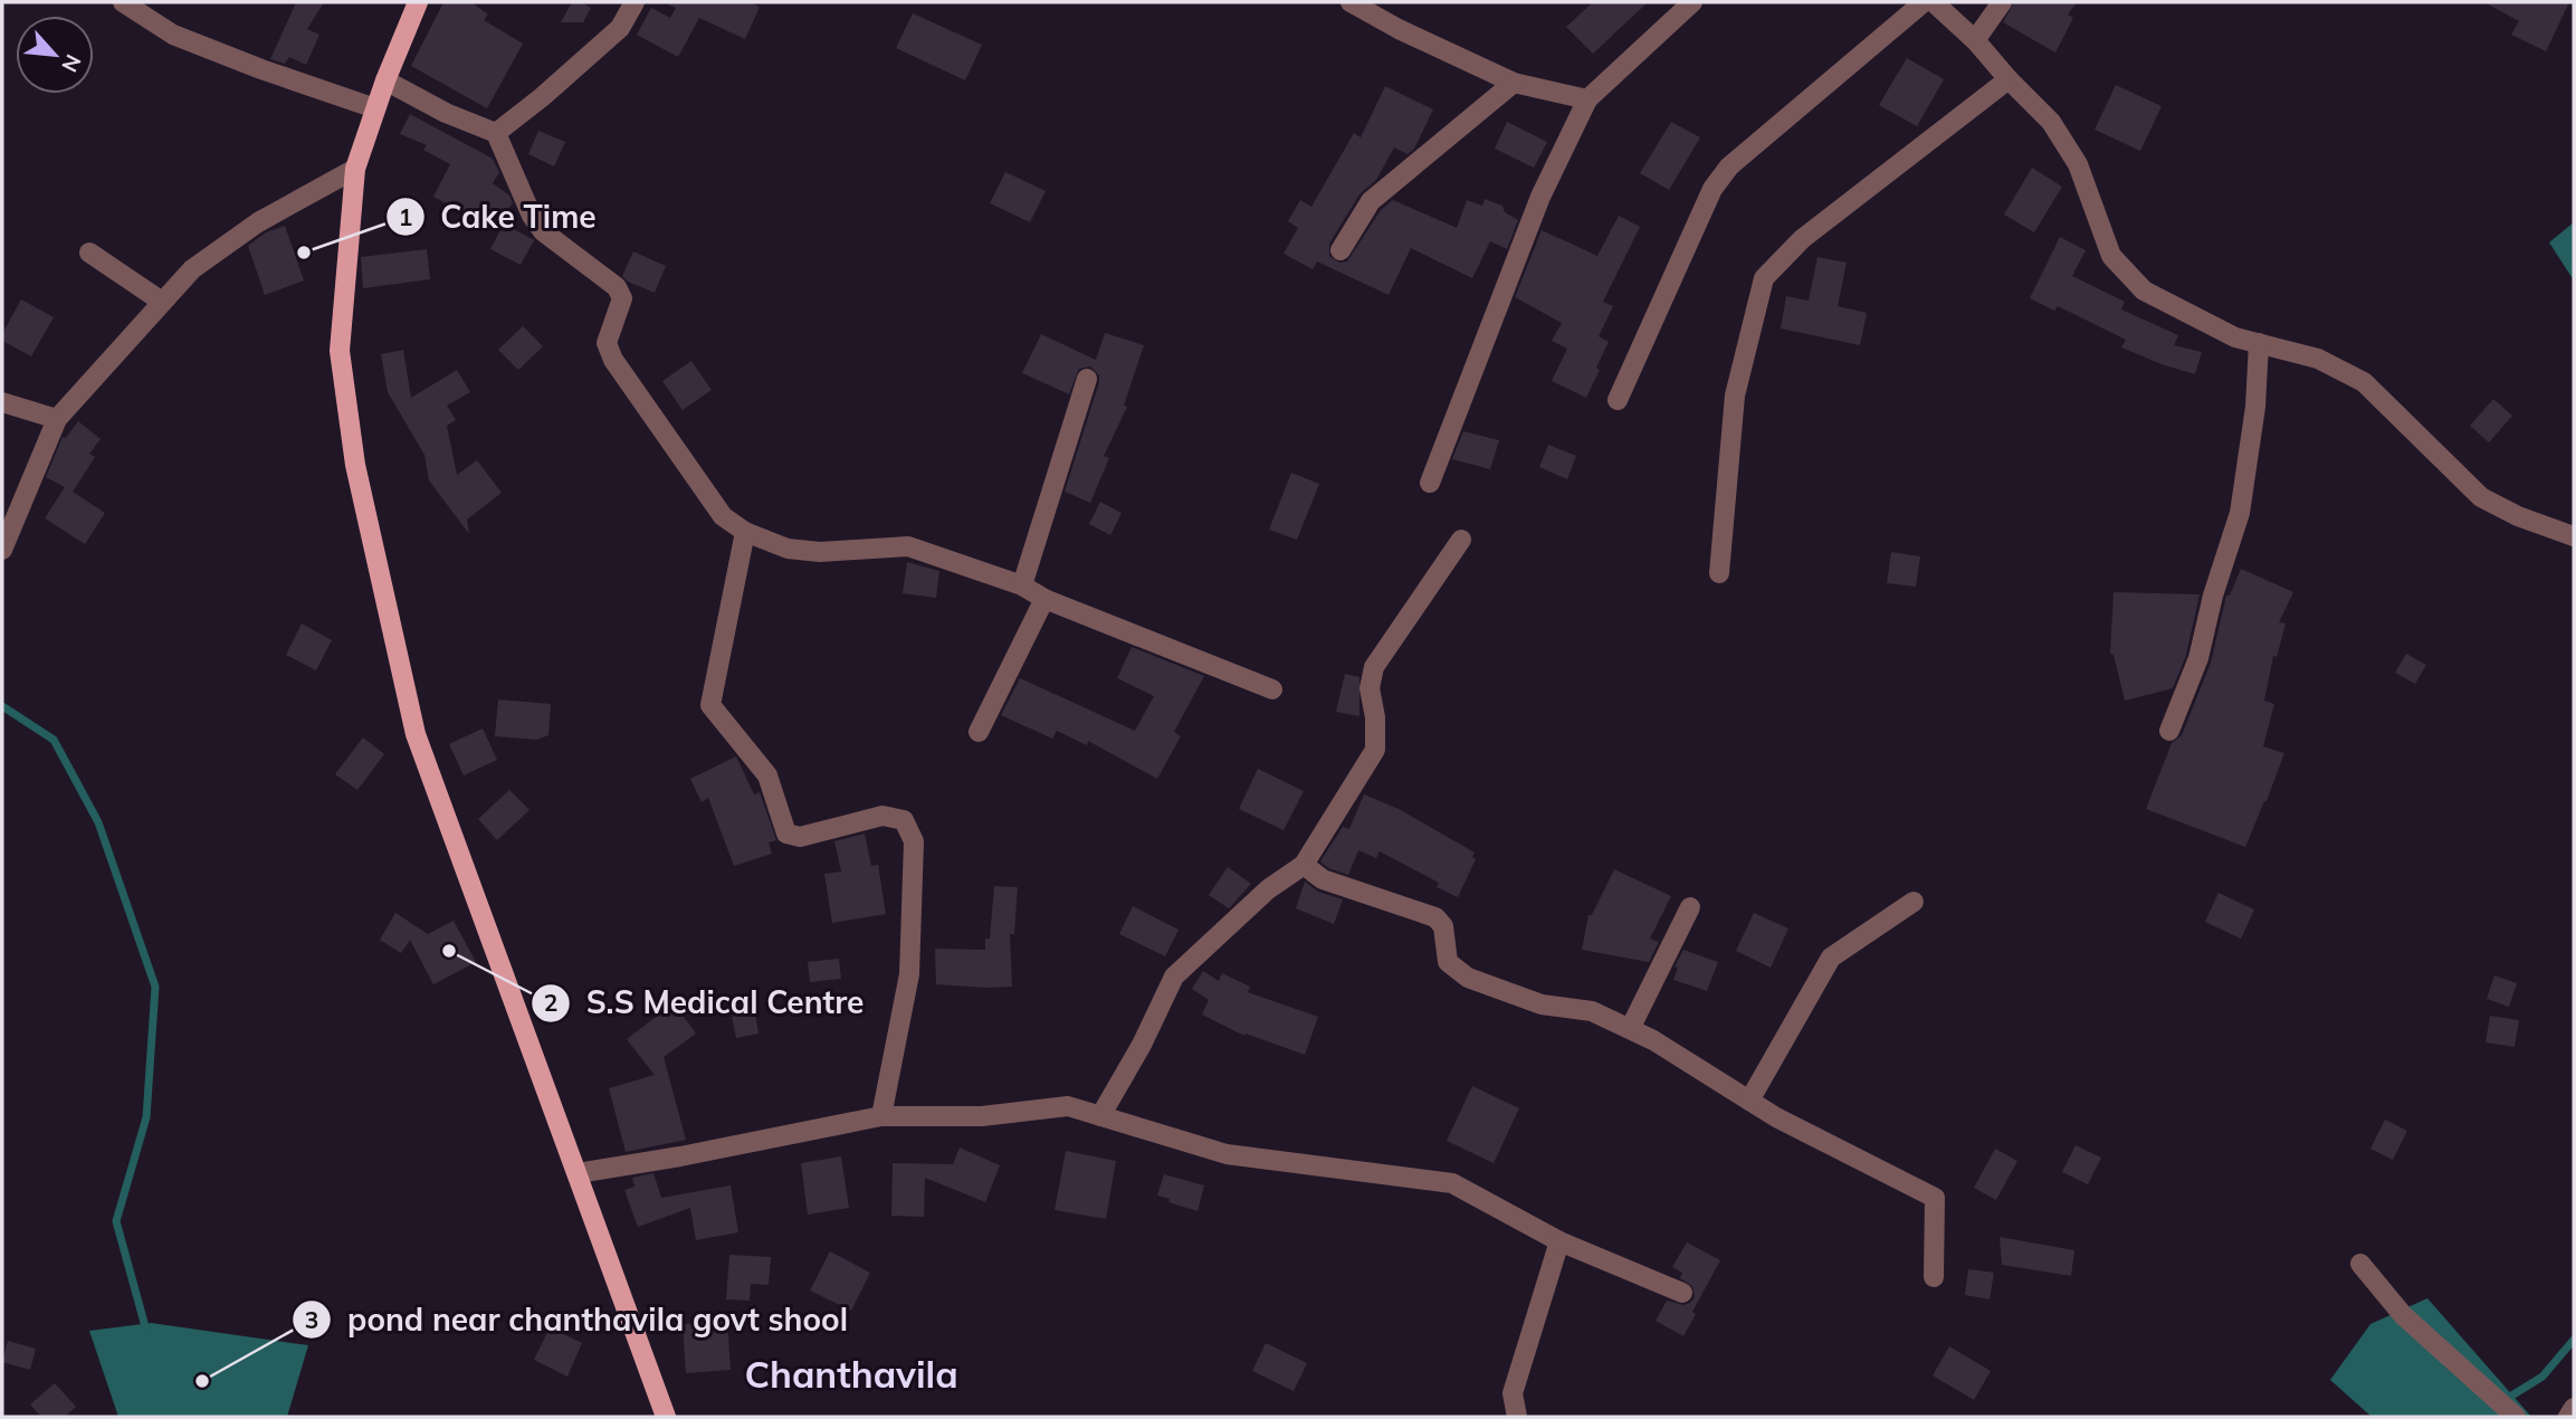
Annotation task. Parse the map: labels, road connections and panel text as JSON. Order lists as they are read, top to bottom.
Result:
{
  "districts": ["Chanthavila"],
  "places": ["Cake Time", "S.S Medical Centre", "pond near chanthavila govt shool"],
  "north": "bottom right"
}
